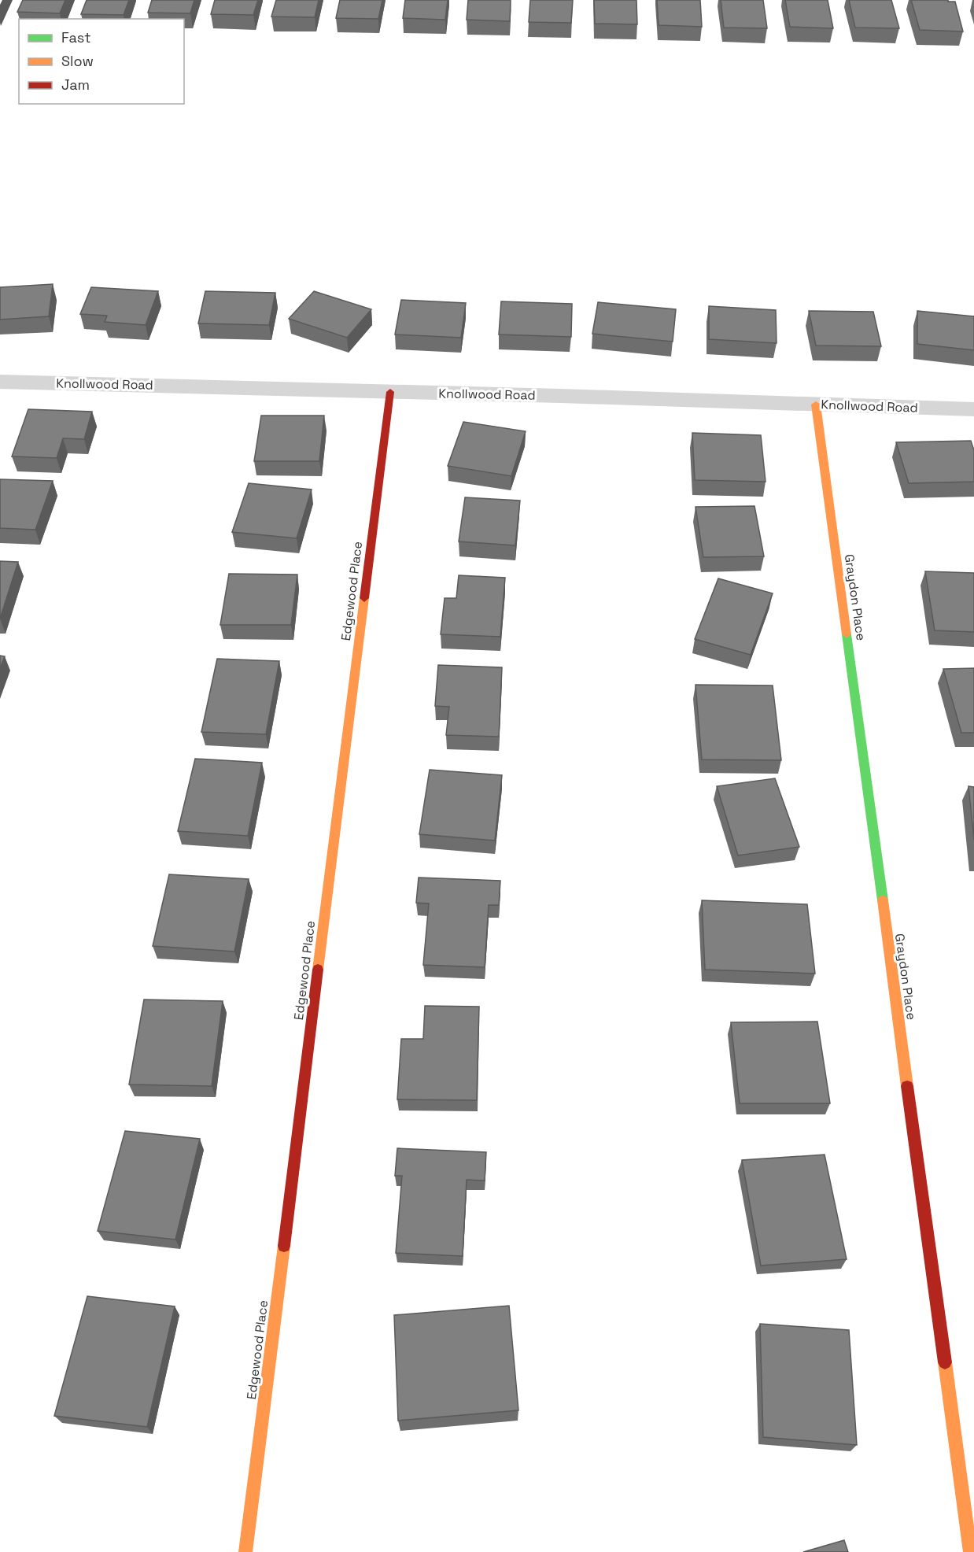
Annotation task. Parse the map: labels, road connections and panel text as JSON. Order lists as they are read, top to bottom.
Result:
{
  "streets": {
    "street": ["Knollwood Road", "Edgewood Place", "Graydon Place"]
  },
  "crossings": [
    ["Knollwood Road", "Edgewood Place"],
    ["Knollwood Road", "Graydon Place"]
  ],
  "legend": ["Fast", "Slow", "Jam"]
}
